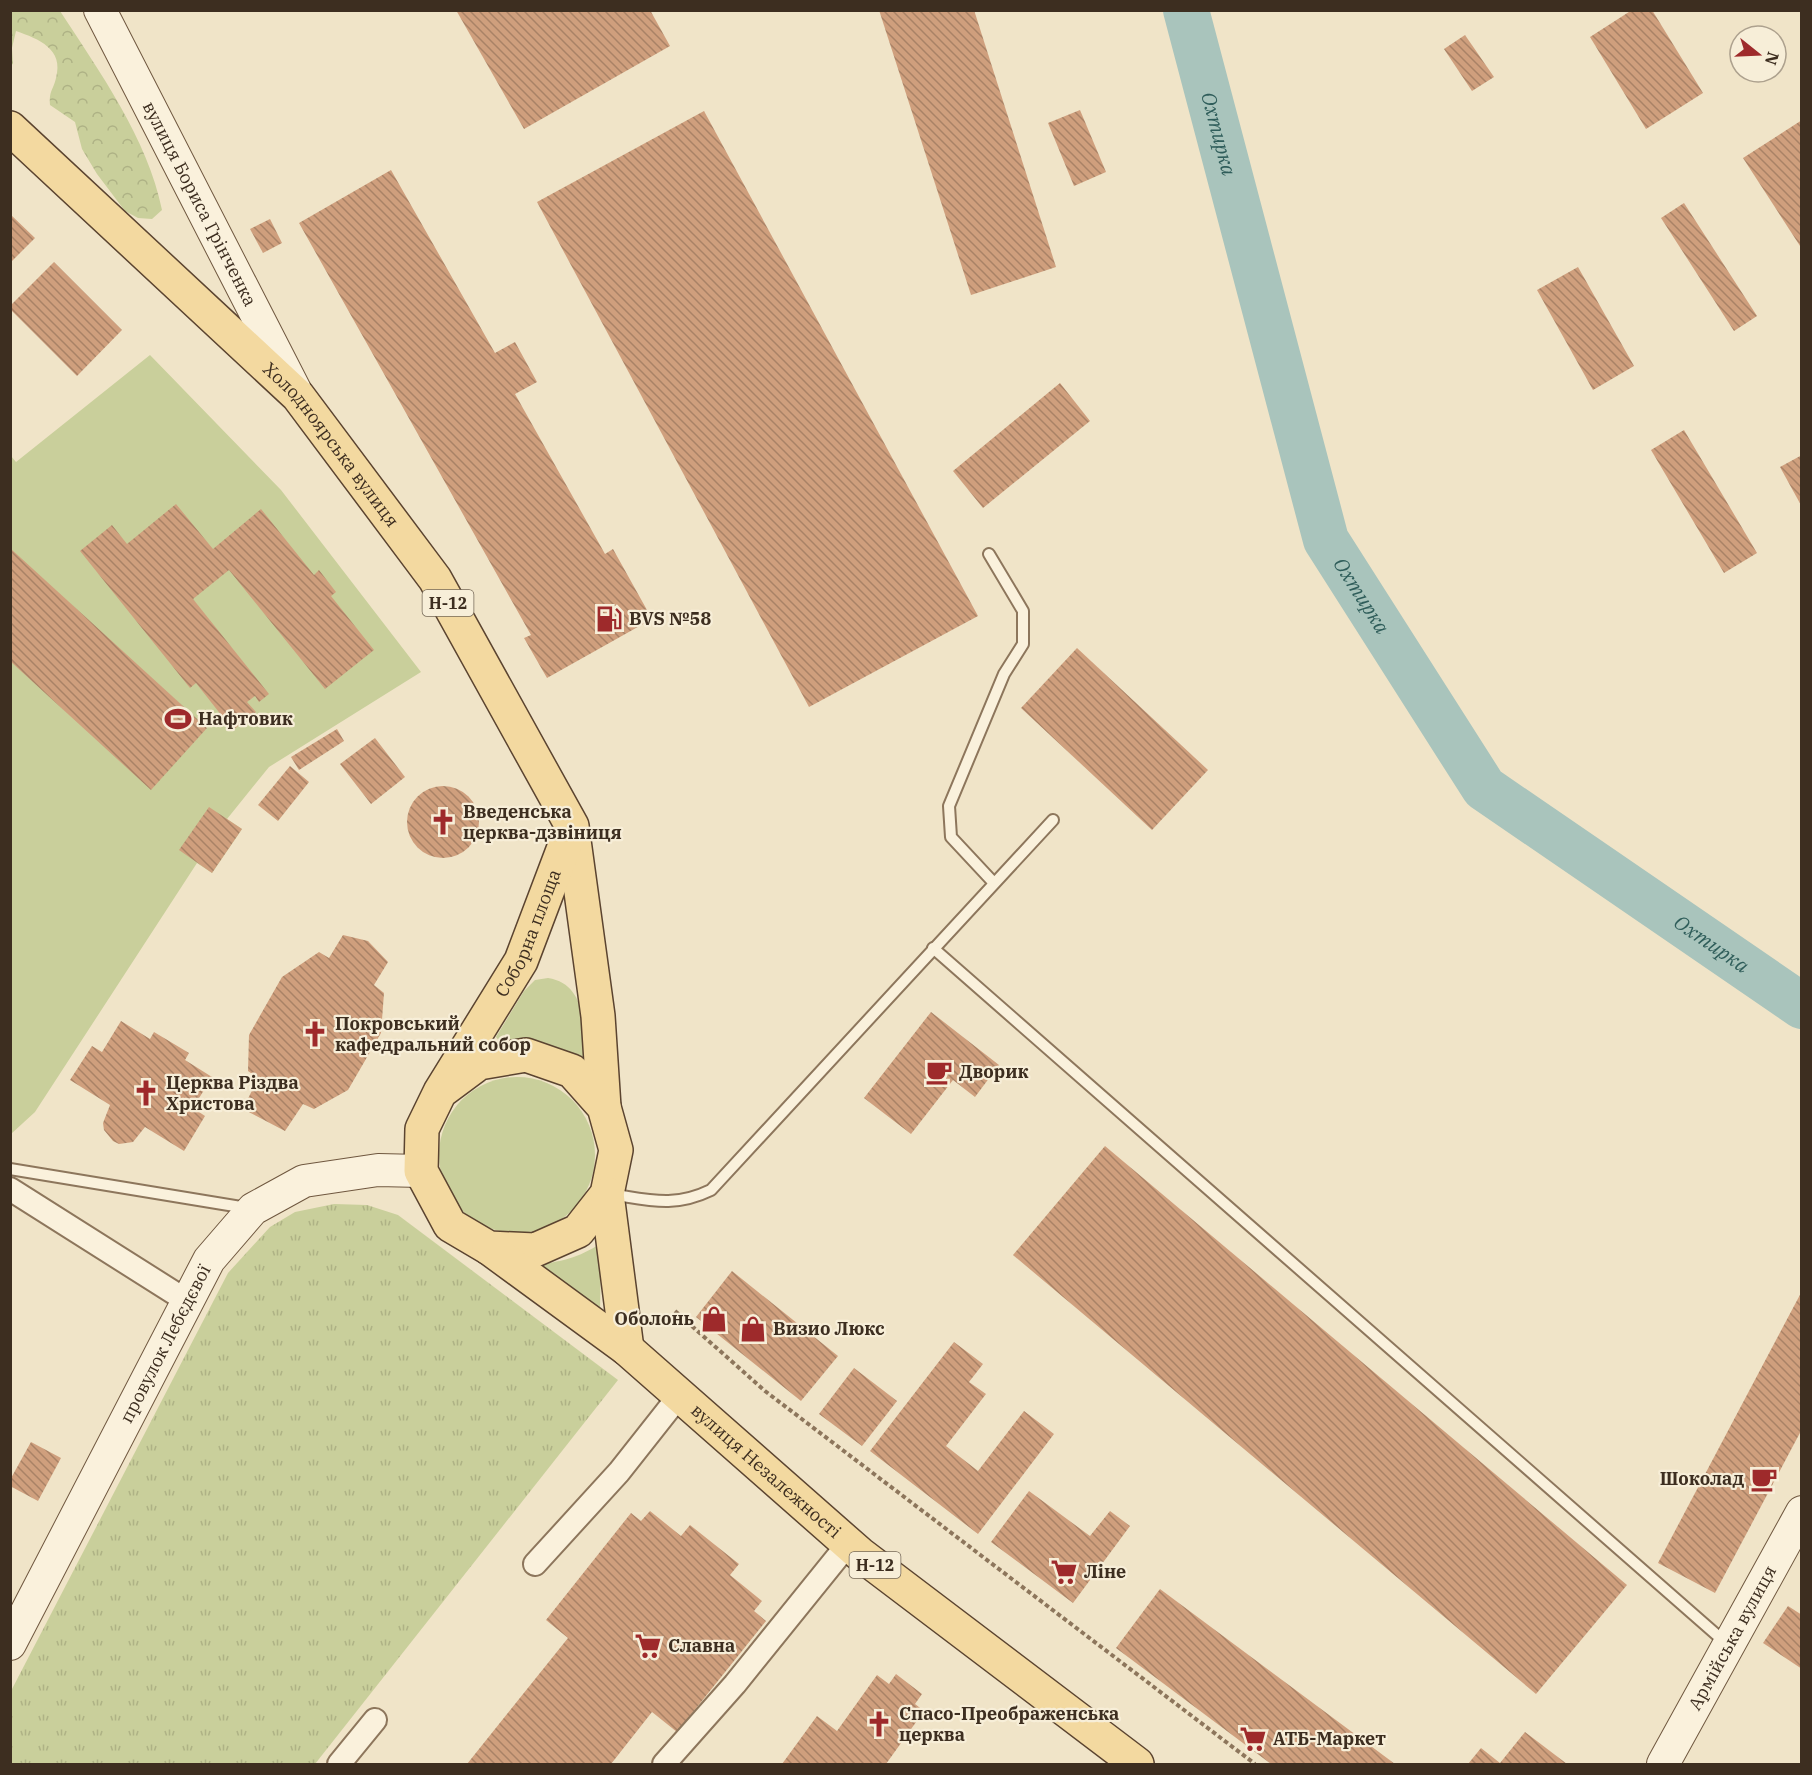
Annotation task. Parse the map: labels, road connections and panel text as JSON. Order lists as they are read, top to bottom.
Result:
{
  "streets": {
    "main road": [
      "Холодноярська вулиця",
      "Н-12",
      "Соборна площа",
      "вулиця Незалежності"
    ],
    "street": ["вулиця Бориса Грінченка", "провулок Лебєдєвої", "Армійська вулиця"]
  },
  "crossings": [
    ["вулиця Бориса Грінченка", "Холодноярська вулиця"],
    ["Холодноярська вулиця", "Соборна площа"],
    ["Соборна площа", "провулок Лебєдєвої"],
    ["Соборна площа", "вулиця Незалежності"]
  ],
  "water": ["Охтирка"],
  "places": {
    "fuel station": ["BVS №58"],
    "sports": ["Нафтовик"],
    "church": [
      "Введенська церква-дзвіниця",
      "Покровський кафедральний собор",
      "Церква Різдва Христова",
      "Спасо-Преображенська церква"
    ],
    "cafe": ["Дворик", "Шоколад"],
    "shop": ["Оболонь", "Визио Люкс"],
    "supermarket": ["Ліне", "Славна", "АТБ-Маркет"]
  },
  "north": "right"
}
